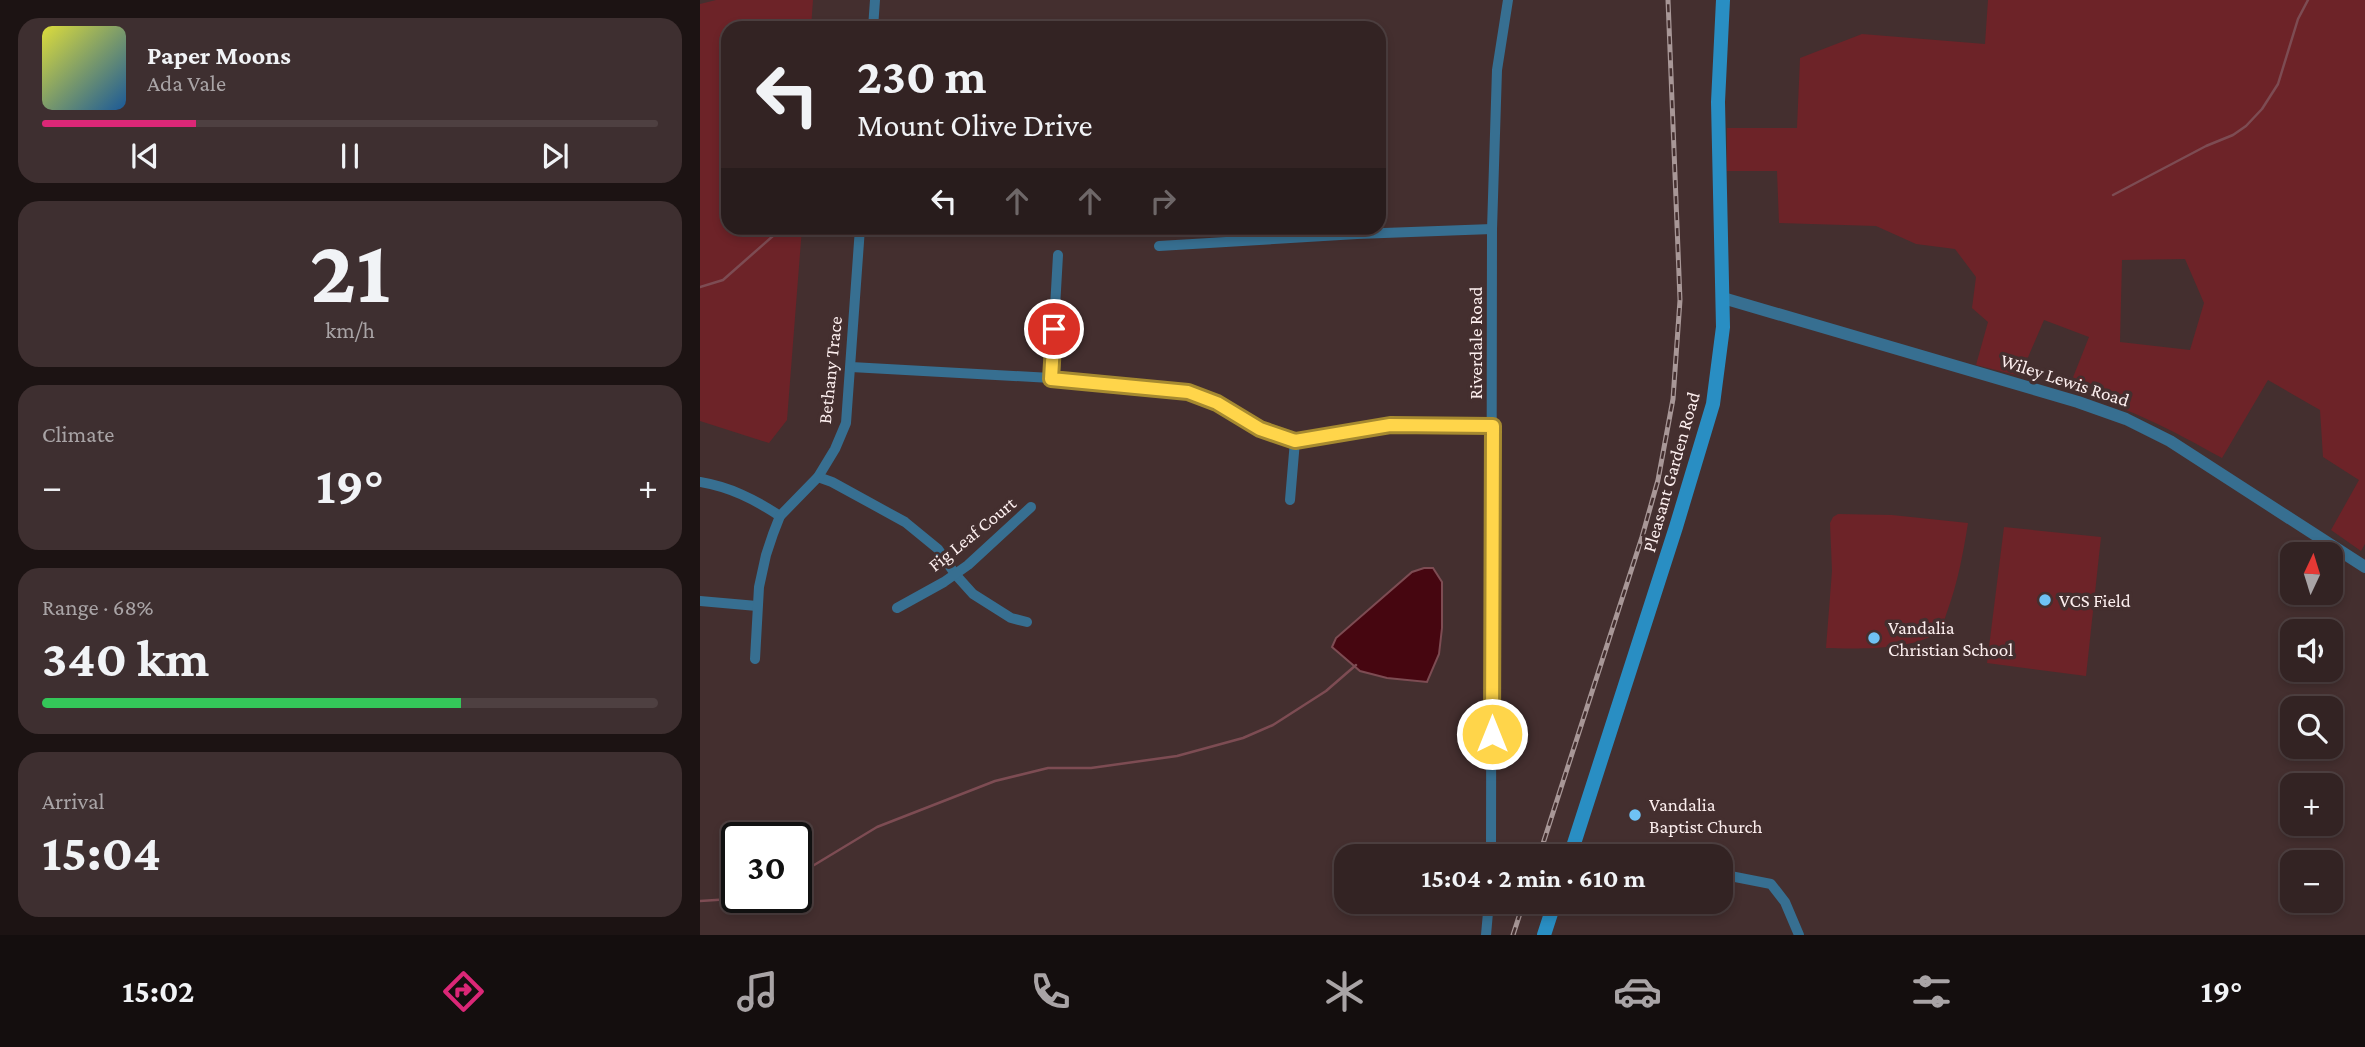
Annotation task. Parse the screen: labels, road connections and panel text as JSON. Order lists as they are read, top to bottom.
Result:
{
  "streets": {
    "main road": ["Pleasant Garden Road"],
    "street": [
      "Riverdale Road",
      "Bethany Trace",
      "Wiley Lewis Road",
      "Fig Leaf Court"
    ]
  },
  "crossings": [
    ["Wiley Lewis Road", "Pleasant Garden Road"]
  ],
  "places": ["VCS Field", "Vandalia Christian School", "Vandalia Baptist Church"],
  "north": "top",
  "page": {
    "turn": ["230 m", "Mount Olive Drive"],
    "song": ["Paper Moons", "Ada Vale"],
    "tile": [
      ["21", "km/h"],
      "Climate",
      ["Range · 68%", "340 km"],
      ["Arrival", "15:04"]
    ],
    "heat": ["−", "19°", "+"],
    "map_buttons": ["+", "−"],
    "limit": "30",
    "trip": "15:04 · 2 min · 610 m",
    "tabs": ["15:02", "19°"]
  }
}
